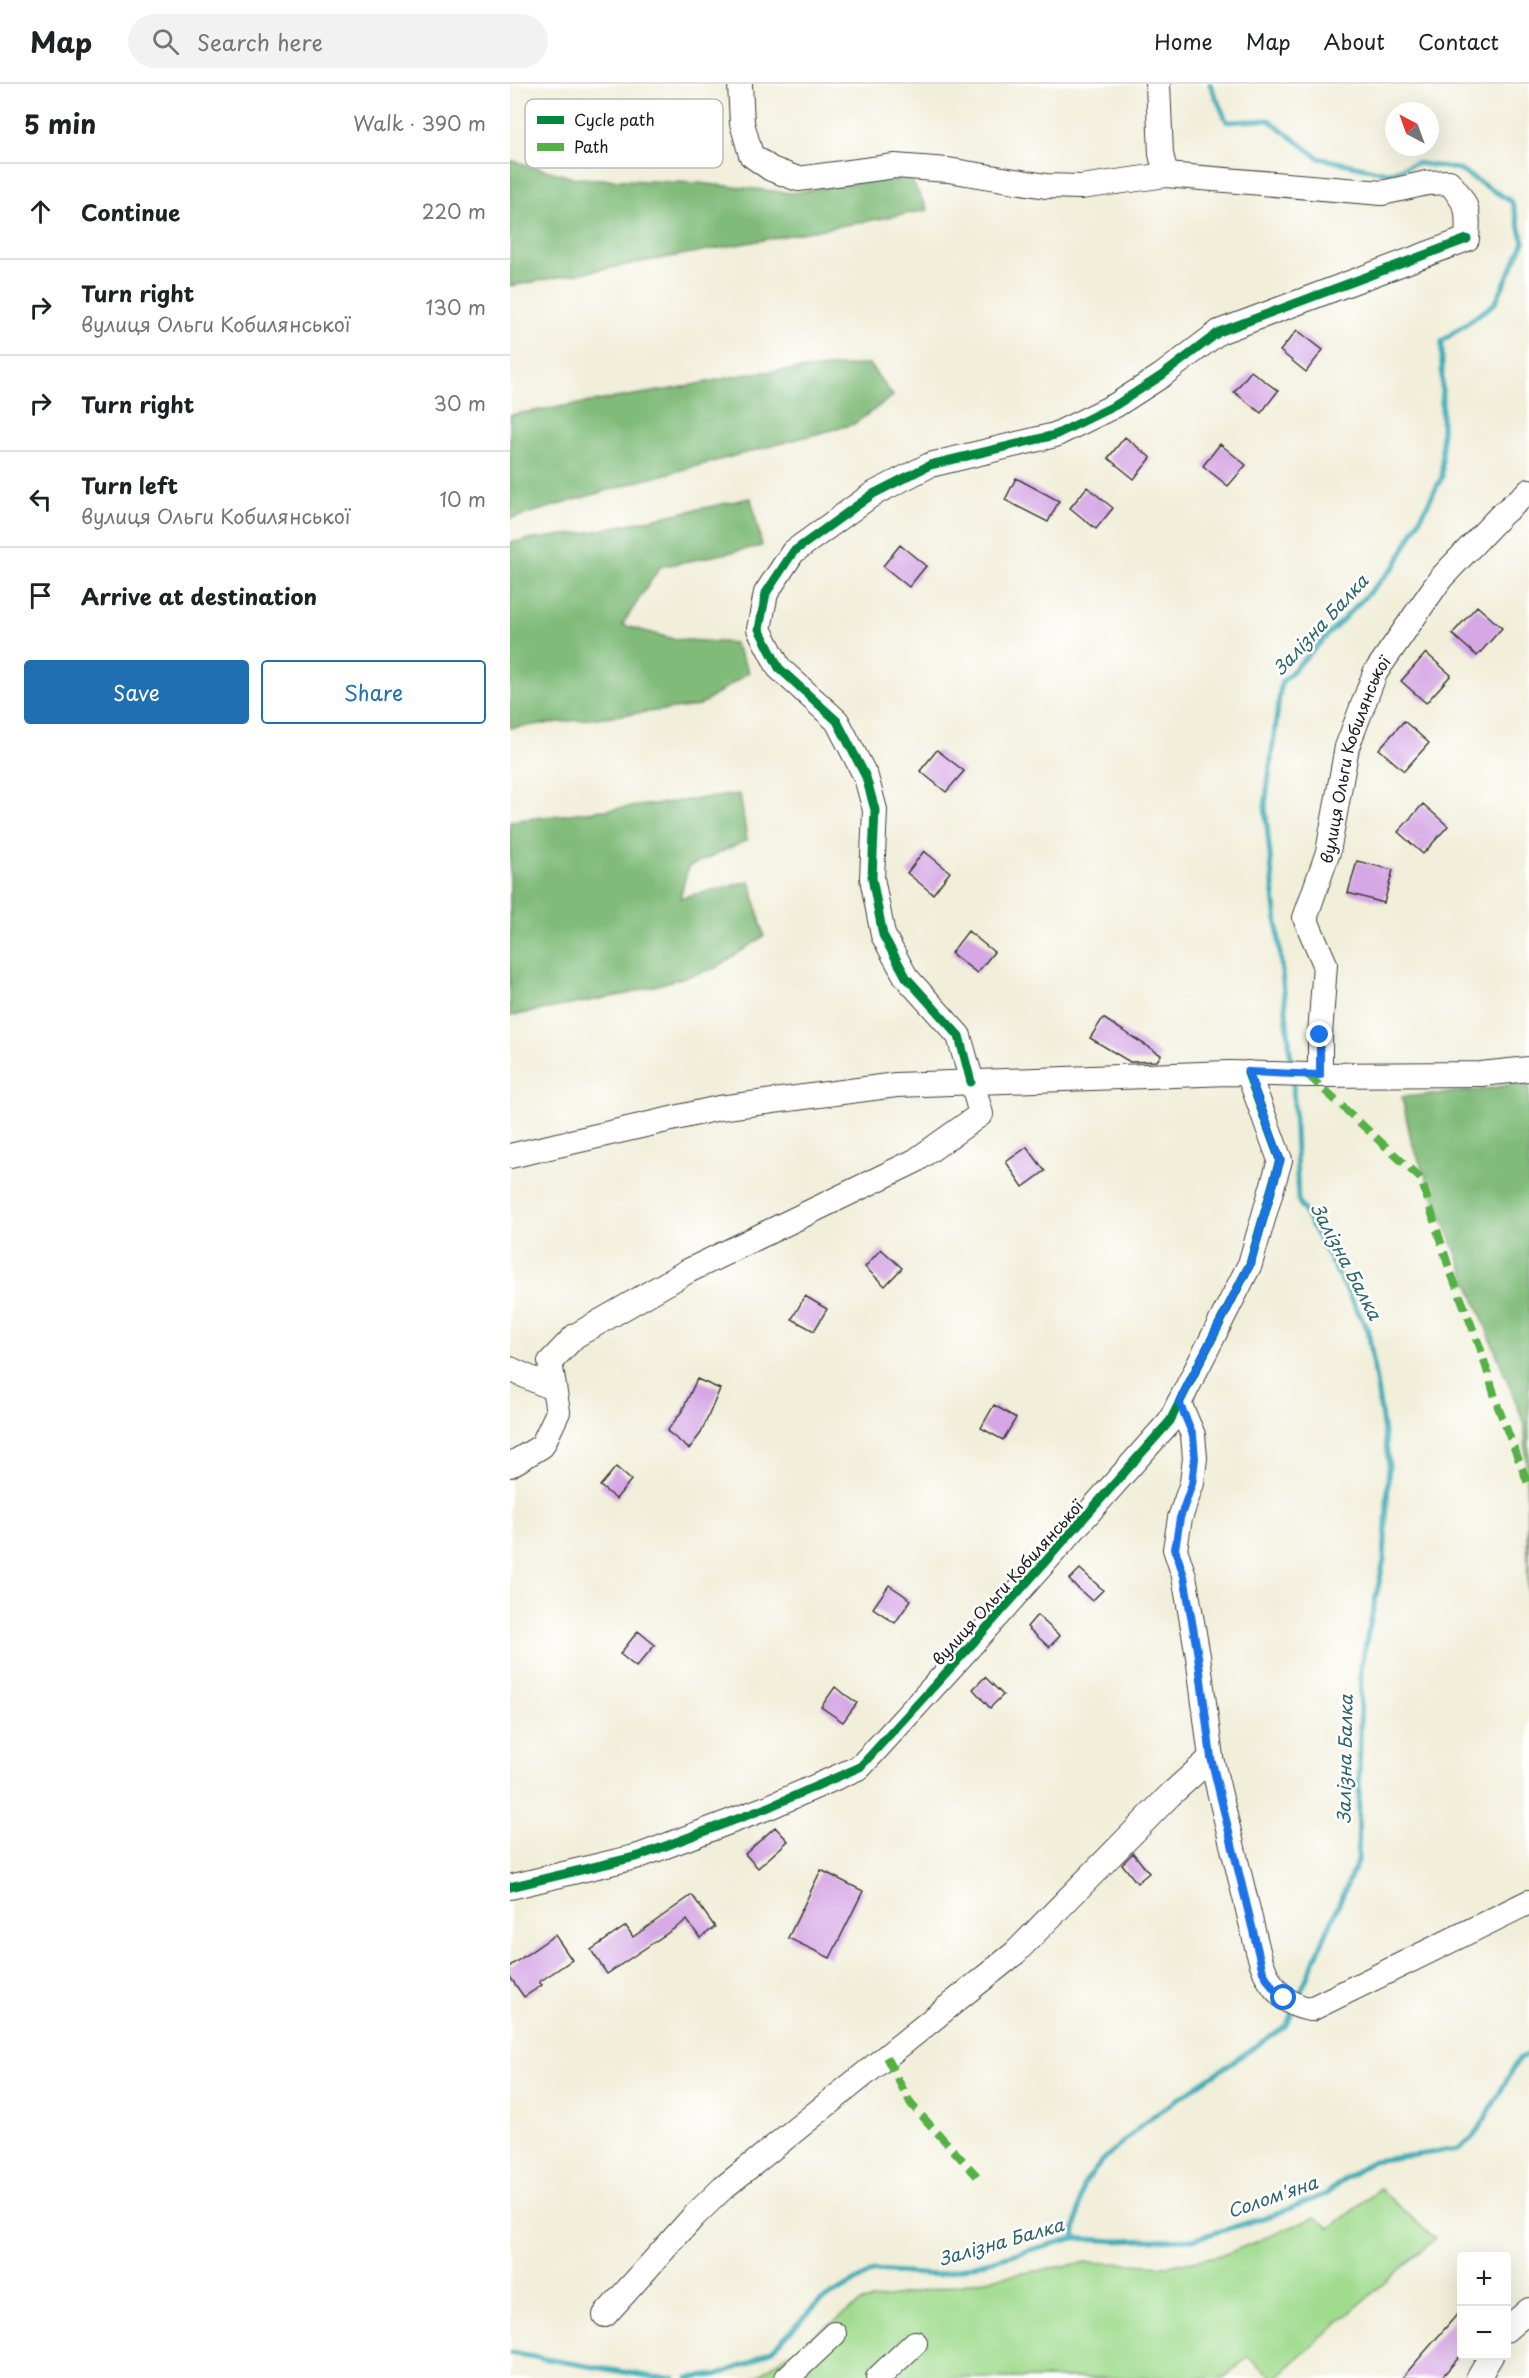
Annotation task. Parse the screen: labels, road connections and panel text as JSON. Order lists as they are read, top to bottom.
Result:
{
  "streets": {
    "street": ["вулиця Ольги Кобилянської"]
  },
  "water": ["Залізна Балка", "Солом'яна"],
  "legend": ["Cycle path", "Path"],
  "north": "top left",
  "page": {
    "header": "Map",
    "search": "Search here",
    "nav": [
      "Home",
      "Map",
      "About",
      "Contact"
    ],
    "heading": ["5 min", "Walk · 390 m"],
    "list": [
      ["Continue", "220 m"],
      ["Turn right", "вулиця Ольги Кобилянської", "130 m"],
      ["Turn right", "30 m"],
      ["Turn left", "вулиця Ольги Кобилянської", "10 m"],
      "Arrive at destination"
    ],
    "buttons": ["Save", "Share"],
    "map_buttons": ["+", "−"]
  }
}
